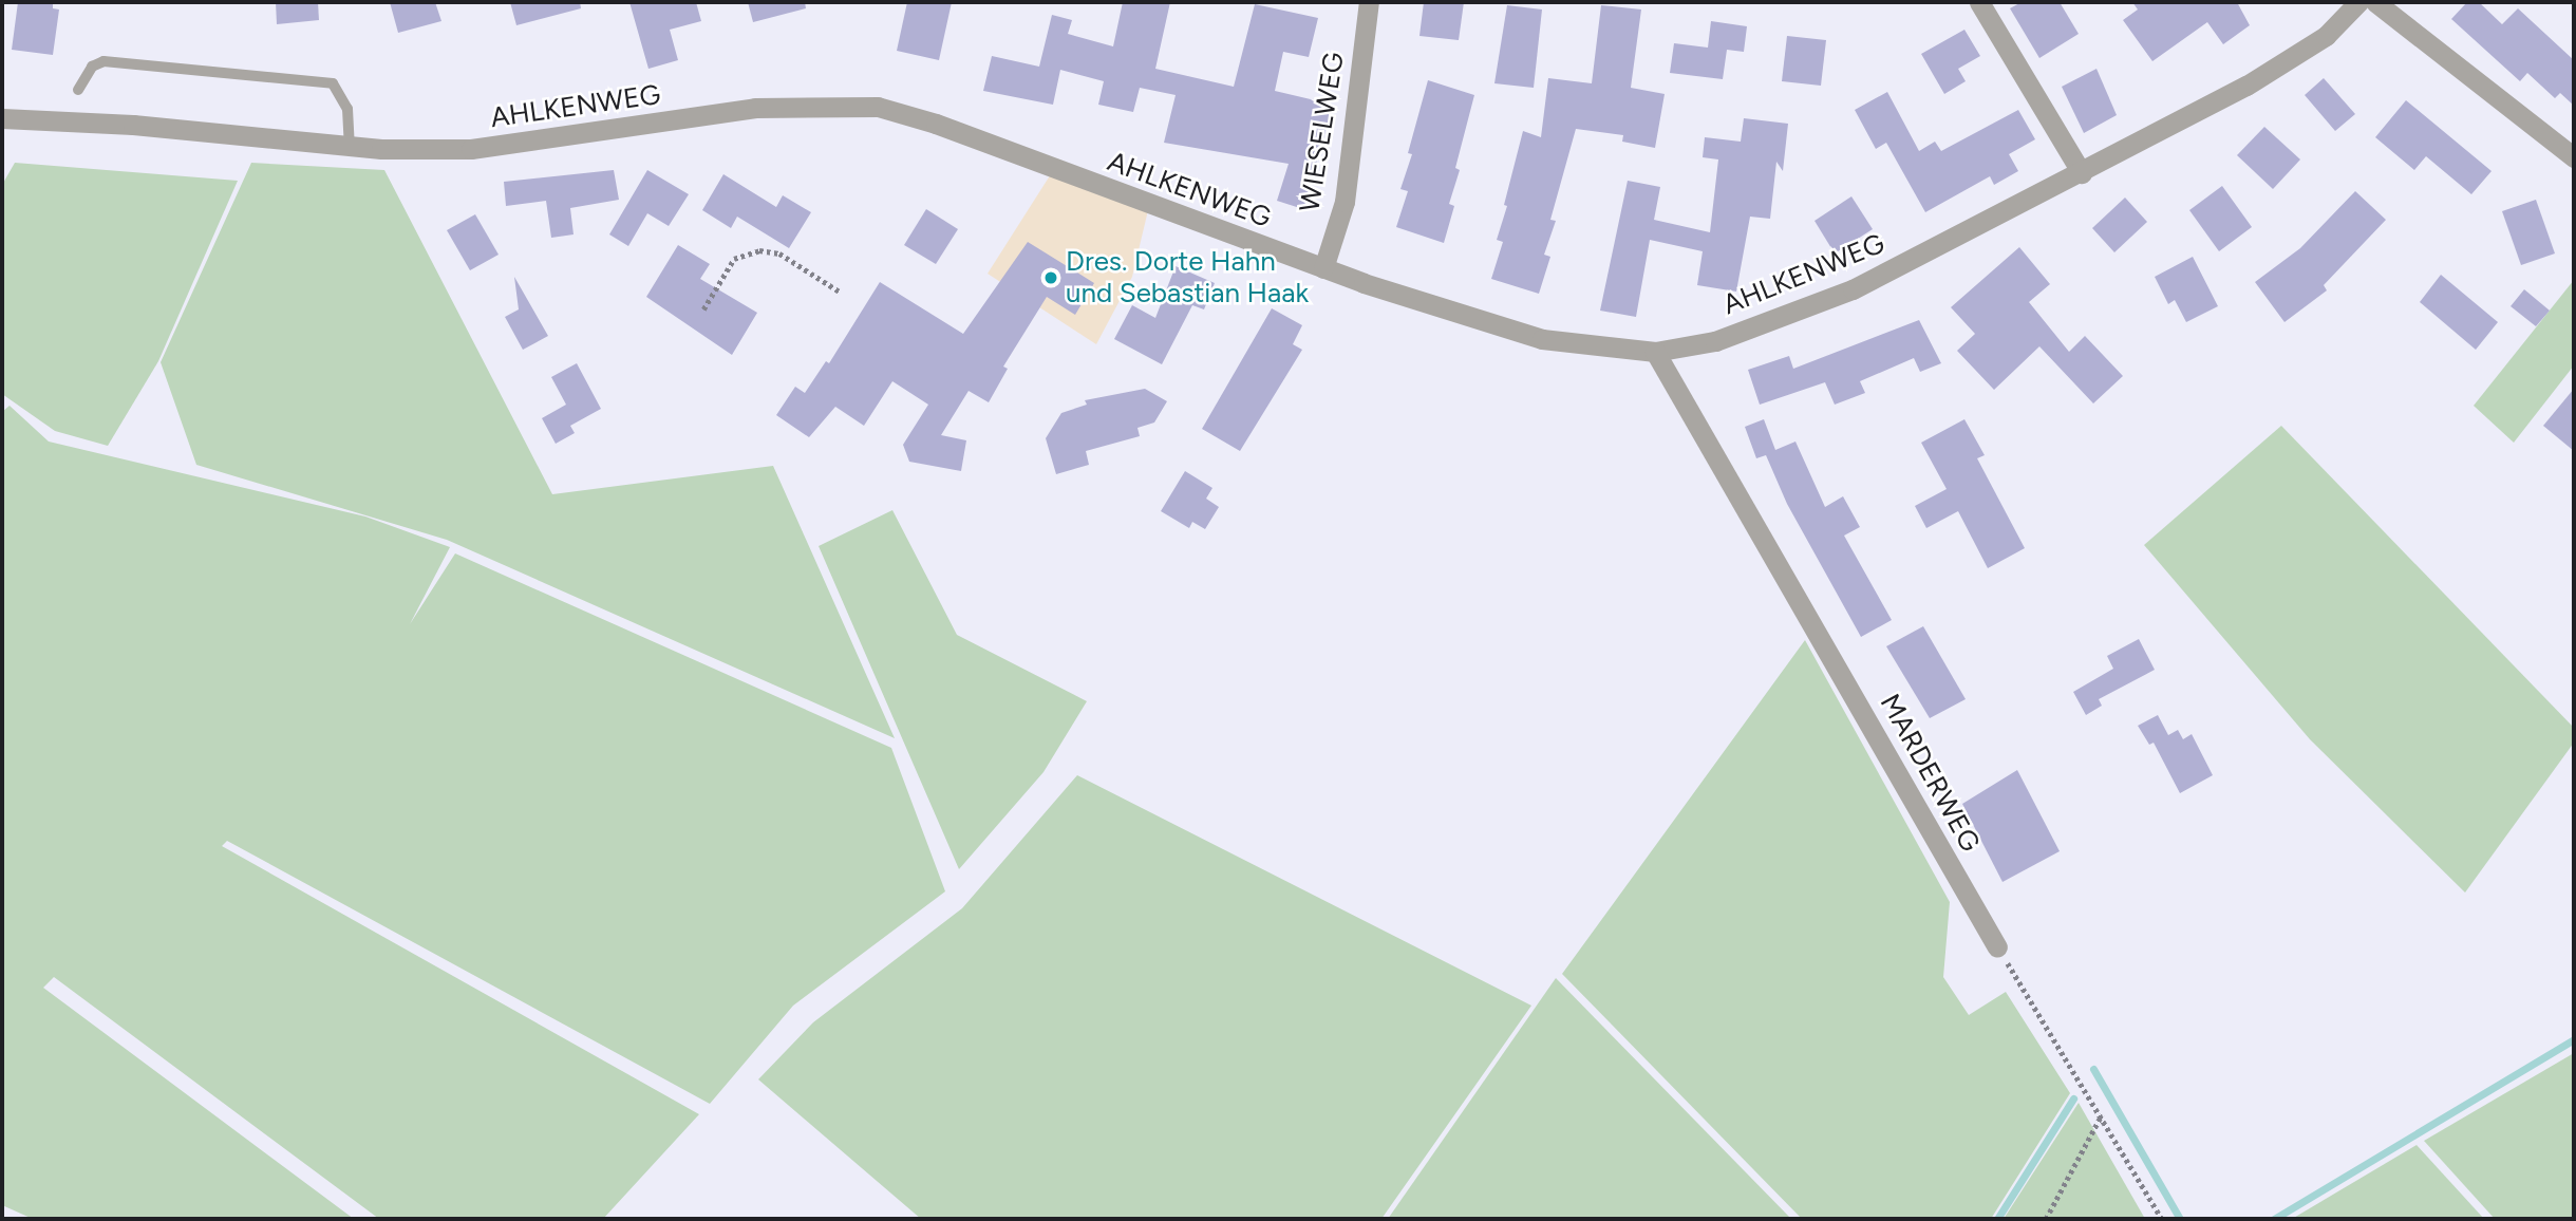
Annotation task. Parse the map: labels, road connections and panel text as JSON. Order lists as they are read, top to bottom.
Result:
{
  "streets": {
    "street": ["AHLKENWEG", "WIESELWEG", "MARDERWEG"]
  },
  "crossings": [
    ["AHLKENWEG", "WIESELWEG"],
    ["AHLKENWEG", "MARDERWEG"]
  ],
  "places": ["Dres. Dorte Hahn und Sebastian Haak"]
}
